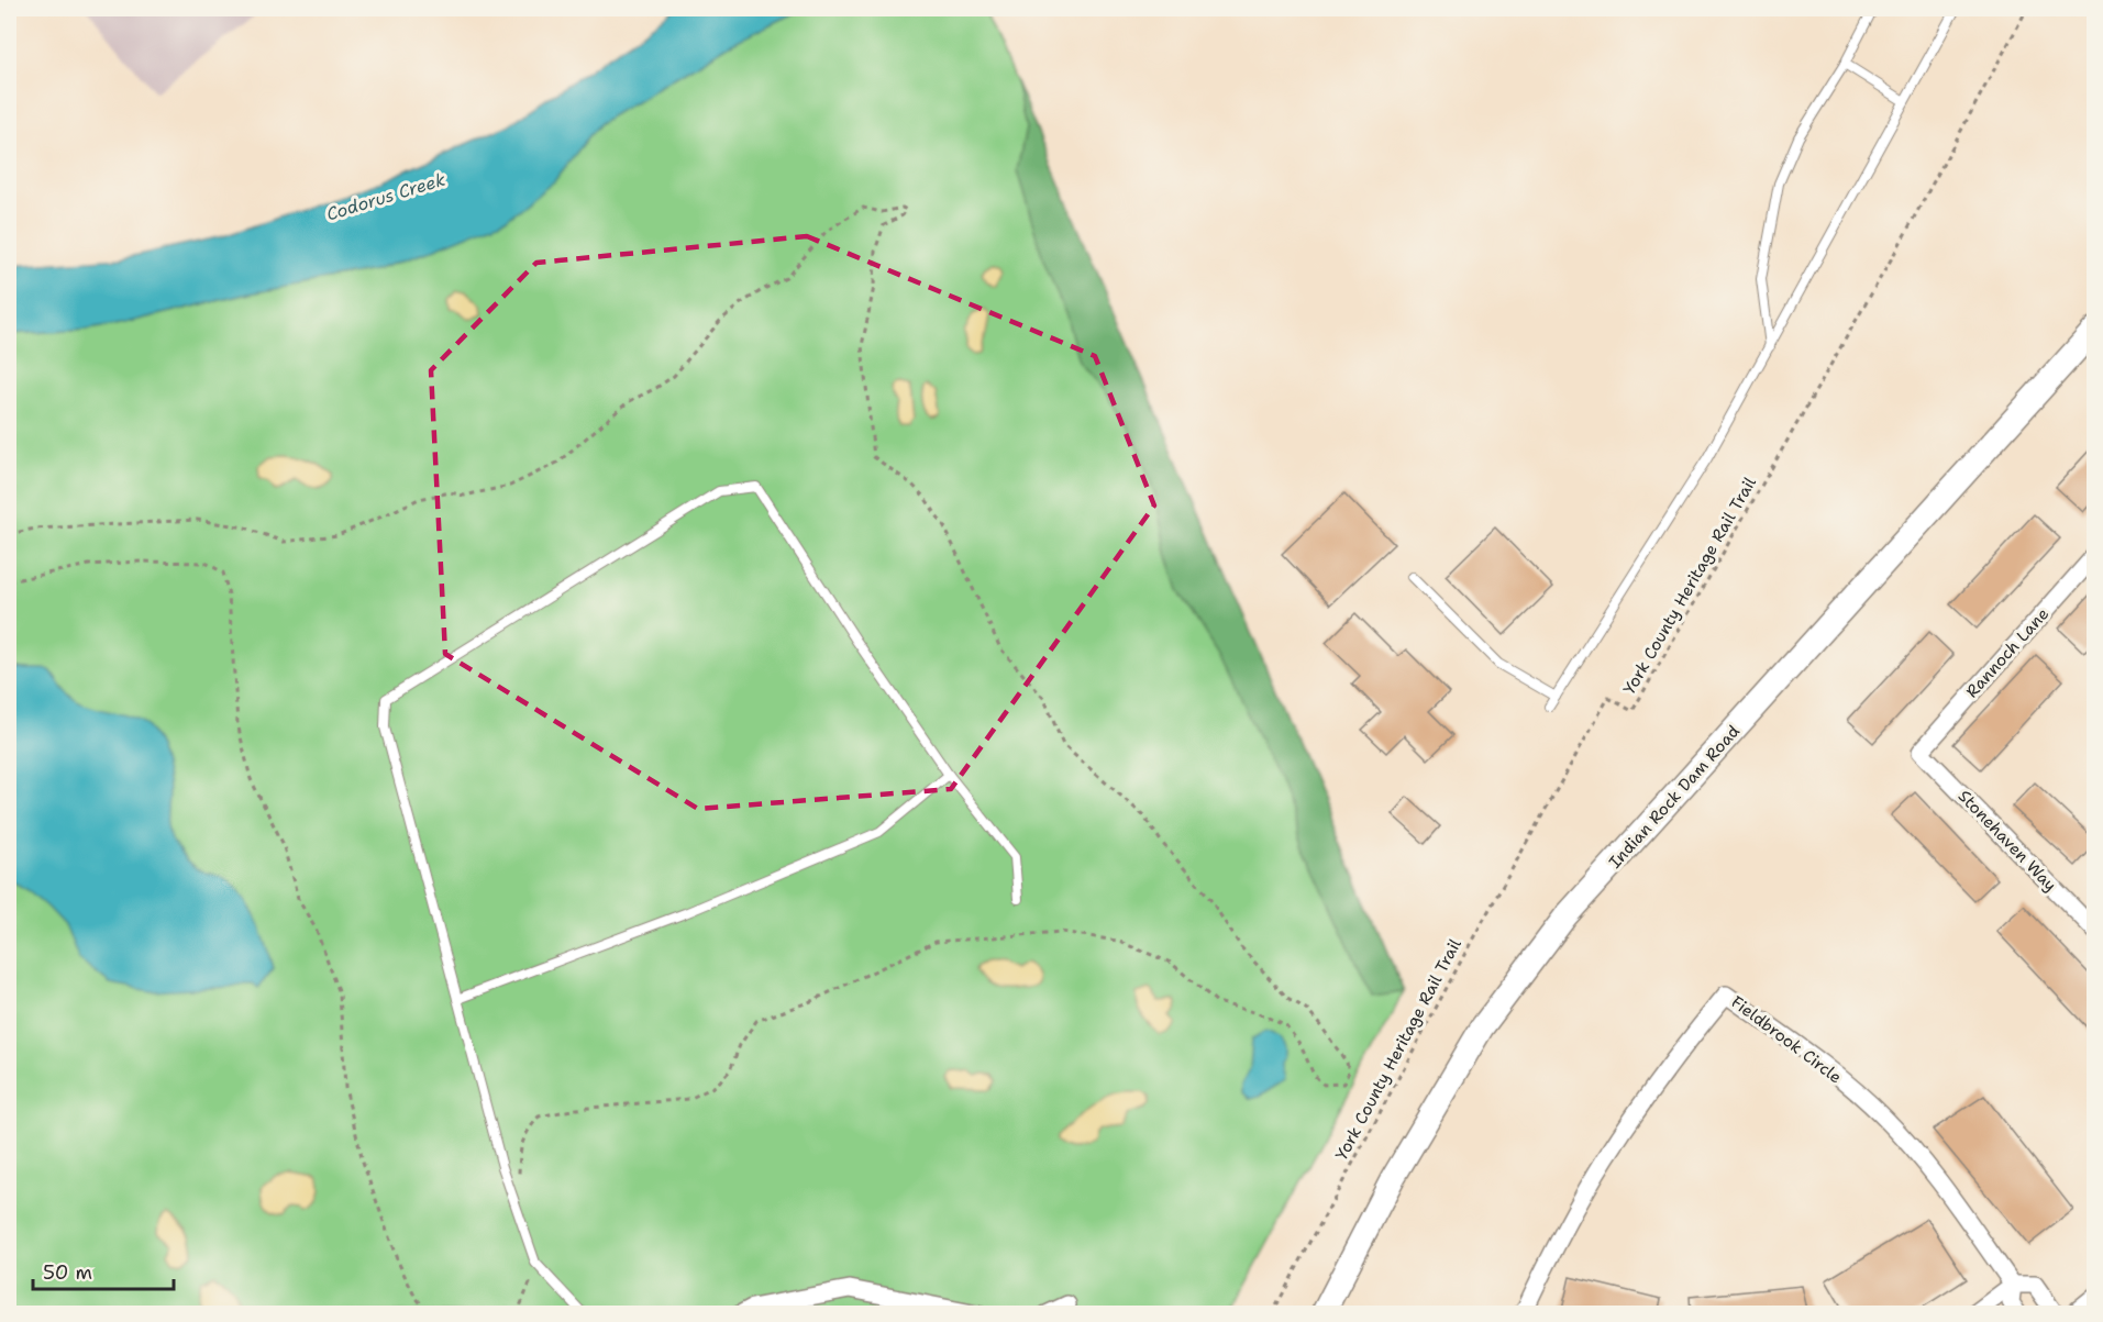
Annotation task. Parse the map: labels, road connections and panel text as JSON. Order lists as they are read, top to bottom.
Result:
{
  "streets": {
    "street": [
      "Rannoch Lane",
      "Indian Rock Dam Road",
      "Stonehaven Way",
      "Fieldbrook Circle"
    ],
    "path": ["York County Heritage Rail Trail"]
  },
  "crossings": [
    ["Rannoch Lane", "Stonehaven Way"]
  ],
  "water": ["Codorus Creek"],
  "scale_bar": "50 m"
}
